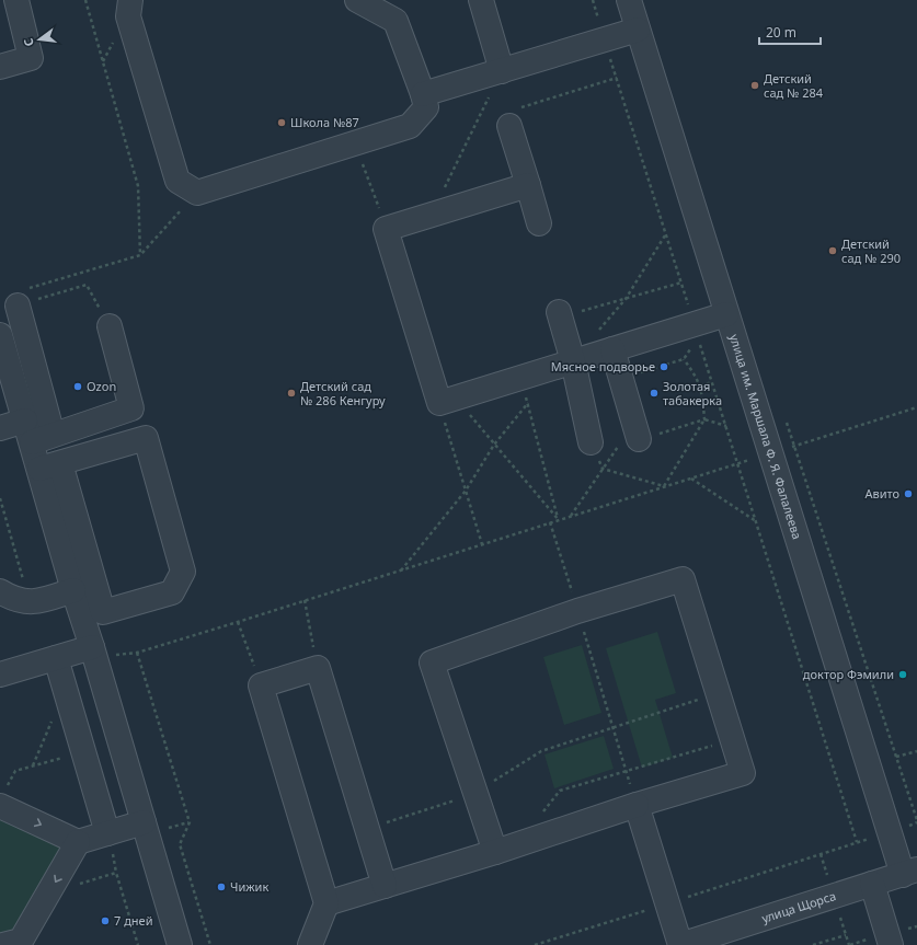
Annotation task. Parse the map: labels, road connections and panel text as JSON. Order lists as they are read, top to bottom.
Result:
{
  "streets": {
    "street": ["улица им. Маршала Ф. Я. Фалалеева", "улица Щорса"]
  },
  "crossings": [
    ["улица им. Маршала Ф. Я. Фалалеева", "улица Щорса"]
  ],
  "places": [
    "Детский сад № 284",
    "Школа №87",
    "Детский сад № 290",
    "Мясное подворье",
    "Ozon",
    "Детский сад № 286 Кенгуру",
    "Золотая табакерка",
    "Авито",
    "доктор Фэмили",
    "Чижик",
    "7 дней"
  ],
  "scale_bar": "20 m",
  "north": "left"
}
